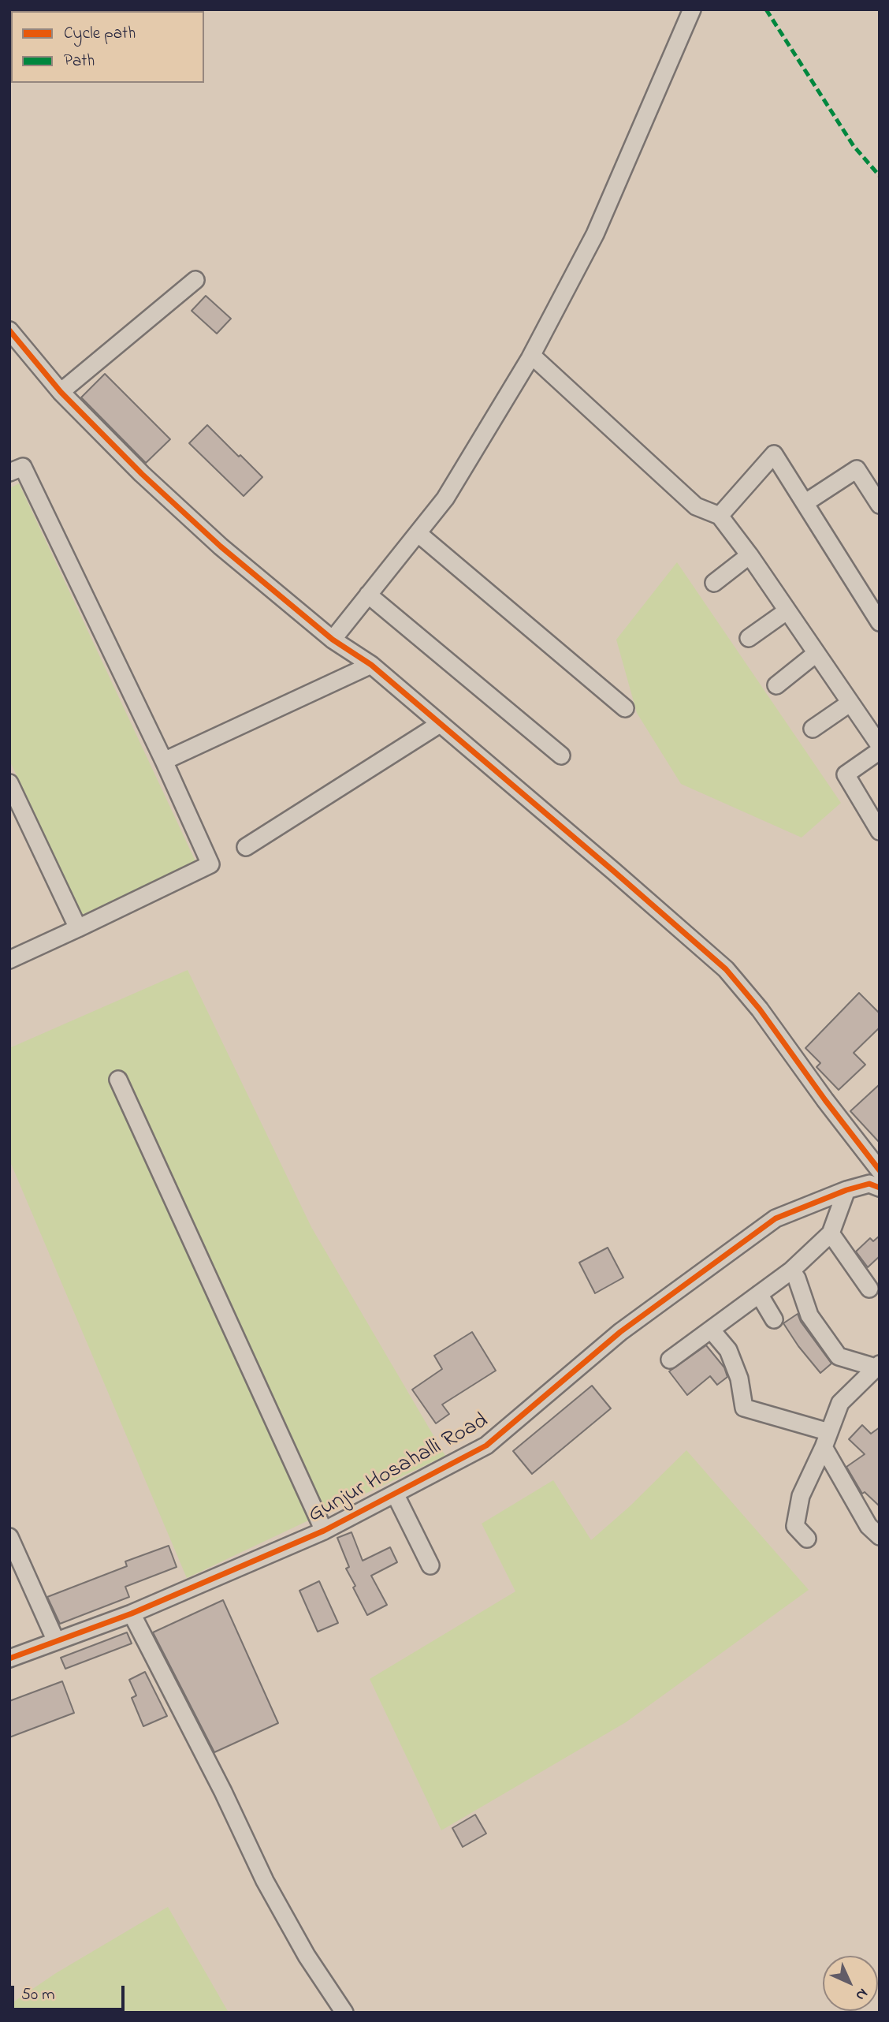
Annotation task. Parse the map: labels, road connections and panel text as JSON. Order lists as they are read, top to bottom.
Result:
{
  "streets": {
    "street": ["Gunjur Hosahalli Road"]
  },
  "legend": ["Cycle path", "Path"],
  "scale_bar": "50 m",
  "north": "bottom right"
}
